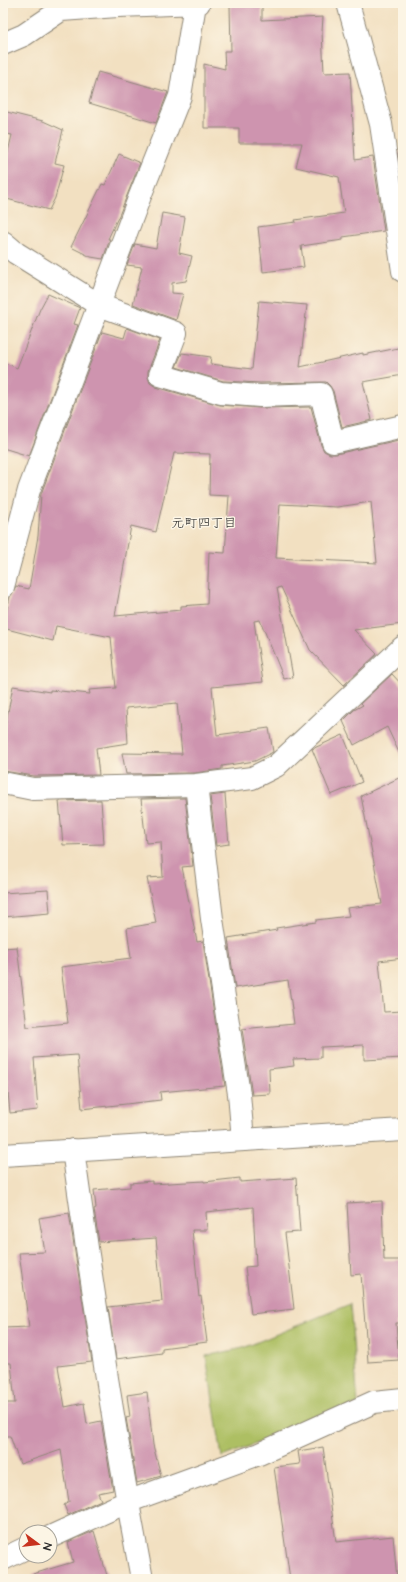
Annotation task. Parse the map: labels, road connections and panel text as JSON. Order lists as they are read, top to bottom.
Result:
{
  "districts": ["元町四丁目"],
  "north": "right"
}
